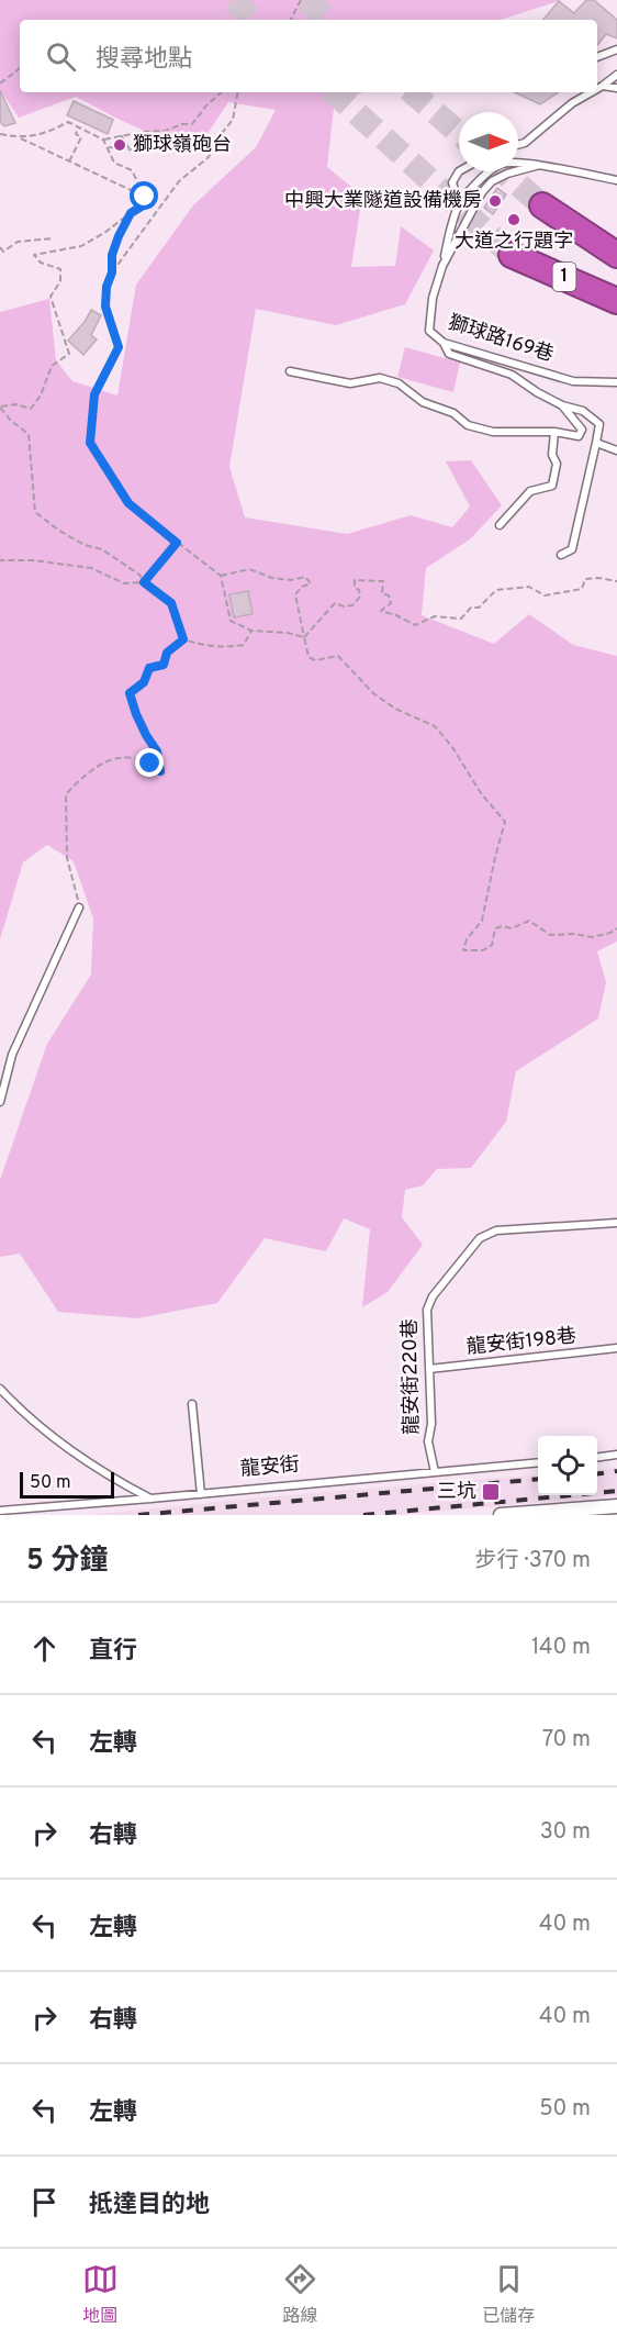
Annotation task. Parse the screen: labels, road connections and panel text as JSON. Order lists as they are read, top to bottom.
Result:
{
  "streets": {
    "highway": ["1"],
    "lane": [
      "獅球路169巷",
      "龍安街198巷",
      "龍安街220巷",
      "龍安街"
    ]
  },
  "crossings": [
    ["龍安街198巷", "龍安街220巷"],
    ["龍安街220巷", "龍安街"]
  ],
  "places": {
    "other": ["獅球嶺砲台", "中興大業隧道設備機房", "大道之行題字"],
    "transit": ["三坑"]
  },
  "scale_bar": "50 m",
  "north": "right",
  "page": {
    "search": "搜尋地點",
    "scale": "50 m",
    "heading": ["5 分鐘", "步行 · 370 m"],
    "list": [
      ["直行", "140 m"],
      ["左轉", "70 m"],
      ["右轉", "30 m"],
      ["左轉", "40 m"],
      ["右轉", "40 m"],
      ["左轉", "50 m"],
      "抵達目的地"
    ],
    "nav": ["地圖", "路線", "已儲存"]
  }
}
